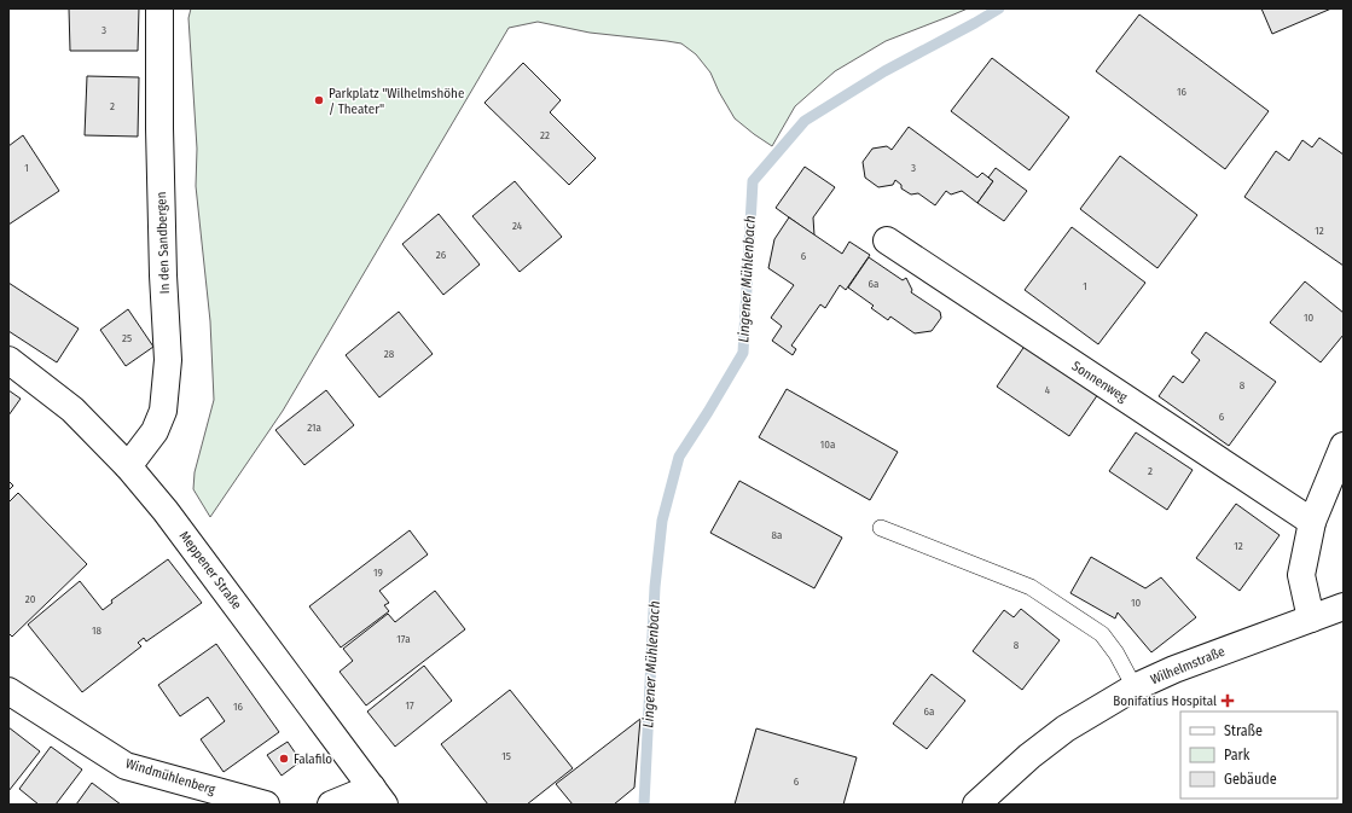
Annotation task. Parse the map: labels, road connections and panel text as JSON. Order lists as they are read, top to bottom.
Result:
{
  "streets": {
    "street": [
      "In den Sandbergen",
      "Sonnenweg",
      "Meppener Straße",
      "Wilhelmstraße",
      "Windmühlenberg"
    ]
  },
  "crossings": [
    ["In den Sandbergen", "Meppener Straße"]
  ],
  "water": ["Lingener Mühlenbach"],
  "places": {
    "other": ["Parkplatz \"Wilhelmshöhe / Theater\"", "Falafilo"],
    "health": ["Bonifatius Hospital"]
  },
  "house_numbers": [
    "3",
    "16",
    "2",
    "22",
    "1",
    "3",
    "24",
    "12",
    "26",
    "6",
    "6a",
    "1",
    "10",
    "25",
    "28",
    "8",
    "4",
    "6",
    "21a",
    "10a",
    "2",
    "8a",
    "12",
    "19",
    "20",
    "10",
    "18",
    "17a",
    "8",
    "17",
    "16",
    "6a",
    "15",
    "6"
  ],
  "legend": ["Straße", "Park", "Gebäude"]
}
